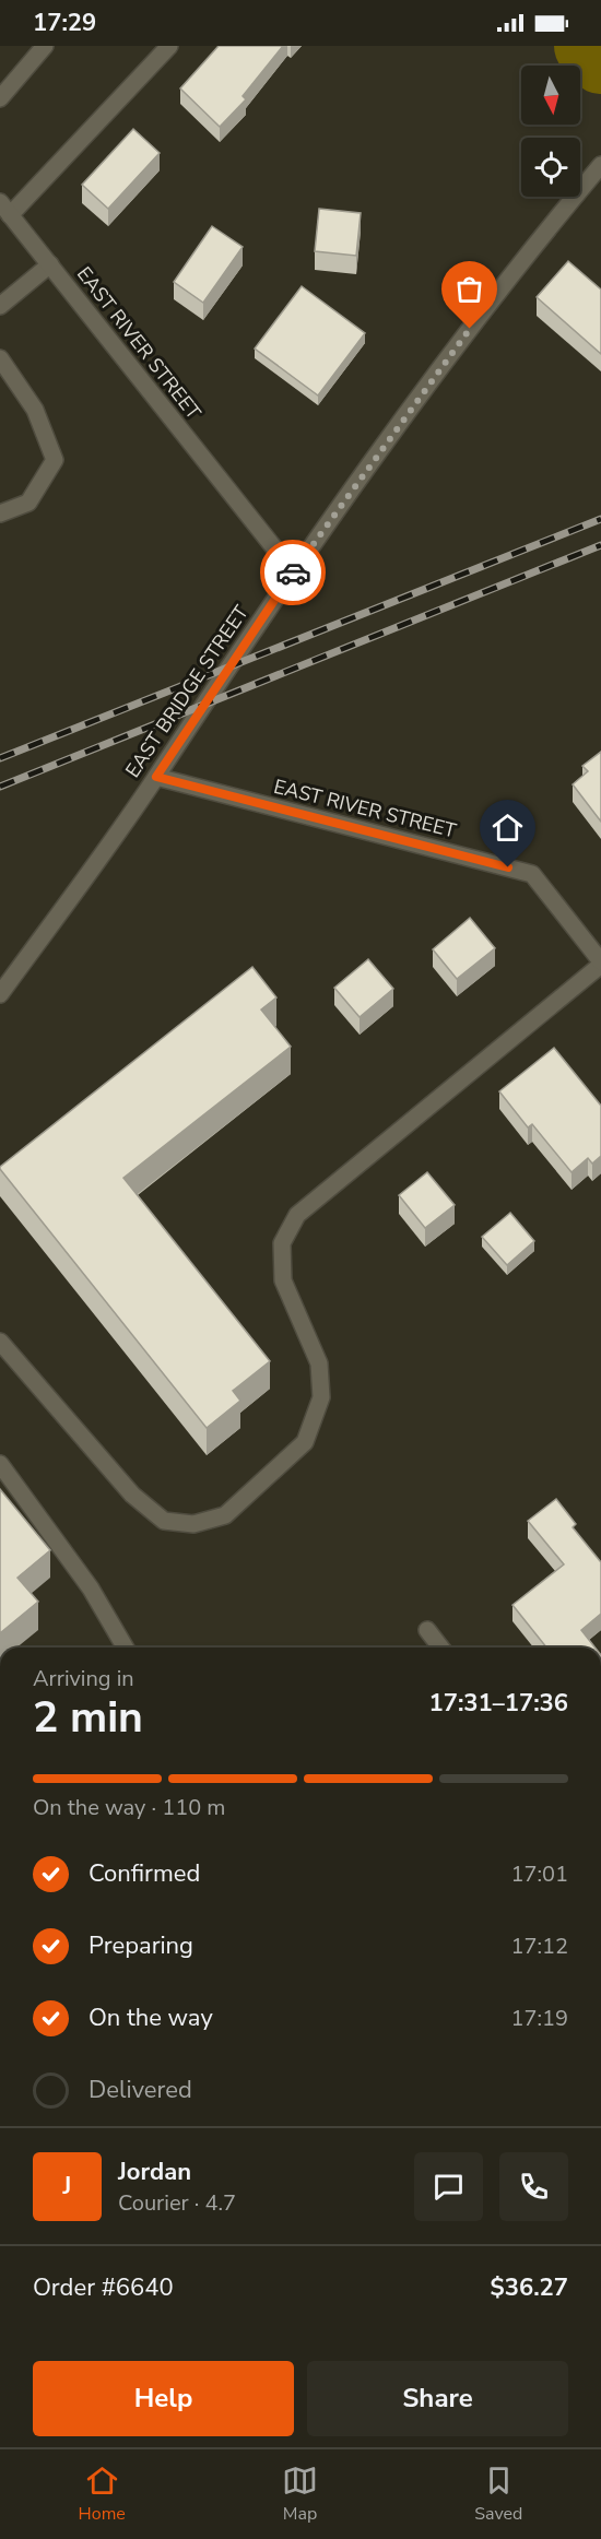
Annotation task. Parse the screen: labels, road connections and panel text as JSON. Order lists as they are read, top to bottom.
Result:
{
  "streets": {
    "street": ["EAST RIVER STREET", "EAST BRIDGE STREET"]
  },
  "crossings": [
    ["EAST RIVER STREET", "EAST BRIDGE STREET"]
  ],
  "north": "bottom",
  "page": {
    "status": "17:29",
    "heading": ["2 min", "Arriving in", "17:31–17:36"],
    "panel": [
      "Jordan",
      "Courier · 4.7",
      "Order #6640",
      "$36.27"
    ],
    "bar": "On the way · 110 m",
    "list": [
      ["Confirmed", "17:01"],
      ["Preparing", "17:12"],
      ["On the way", "17:19"],
      "Delivered"
    ],
    "round": "J",
    "buttons": ["Help", "Share"],
    "tabs": ["Home", "Map", "Saved"]
  }
}
